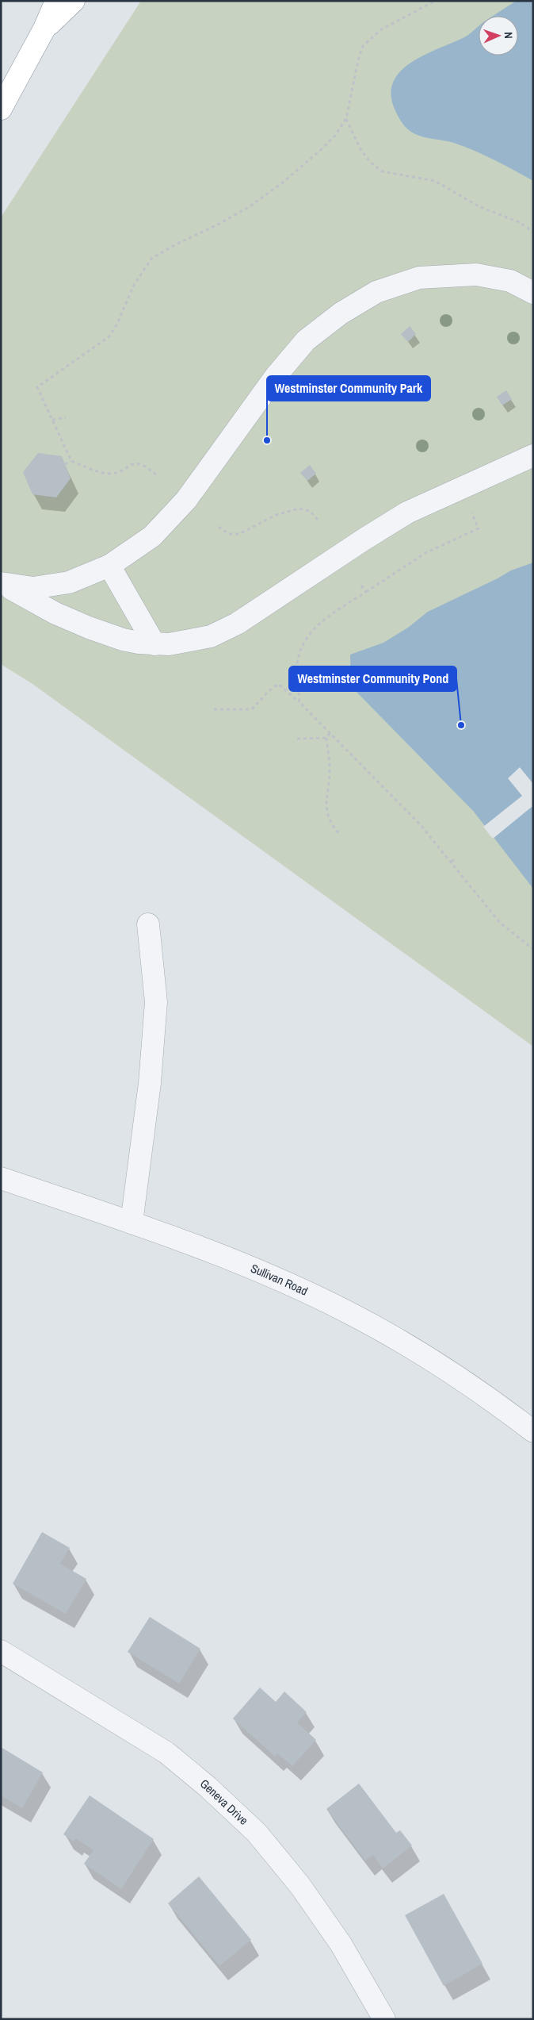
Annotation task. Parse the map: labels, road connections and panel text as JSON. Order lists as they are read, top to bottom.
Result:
{
  "streets": {
    "street": ["Sullivan Road", "Geneva Drive"]
  },
  "places": ["Westminster Community Park", "Westminster Community Pond"],
  "north": "right"
}
